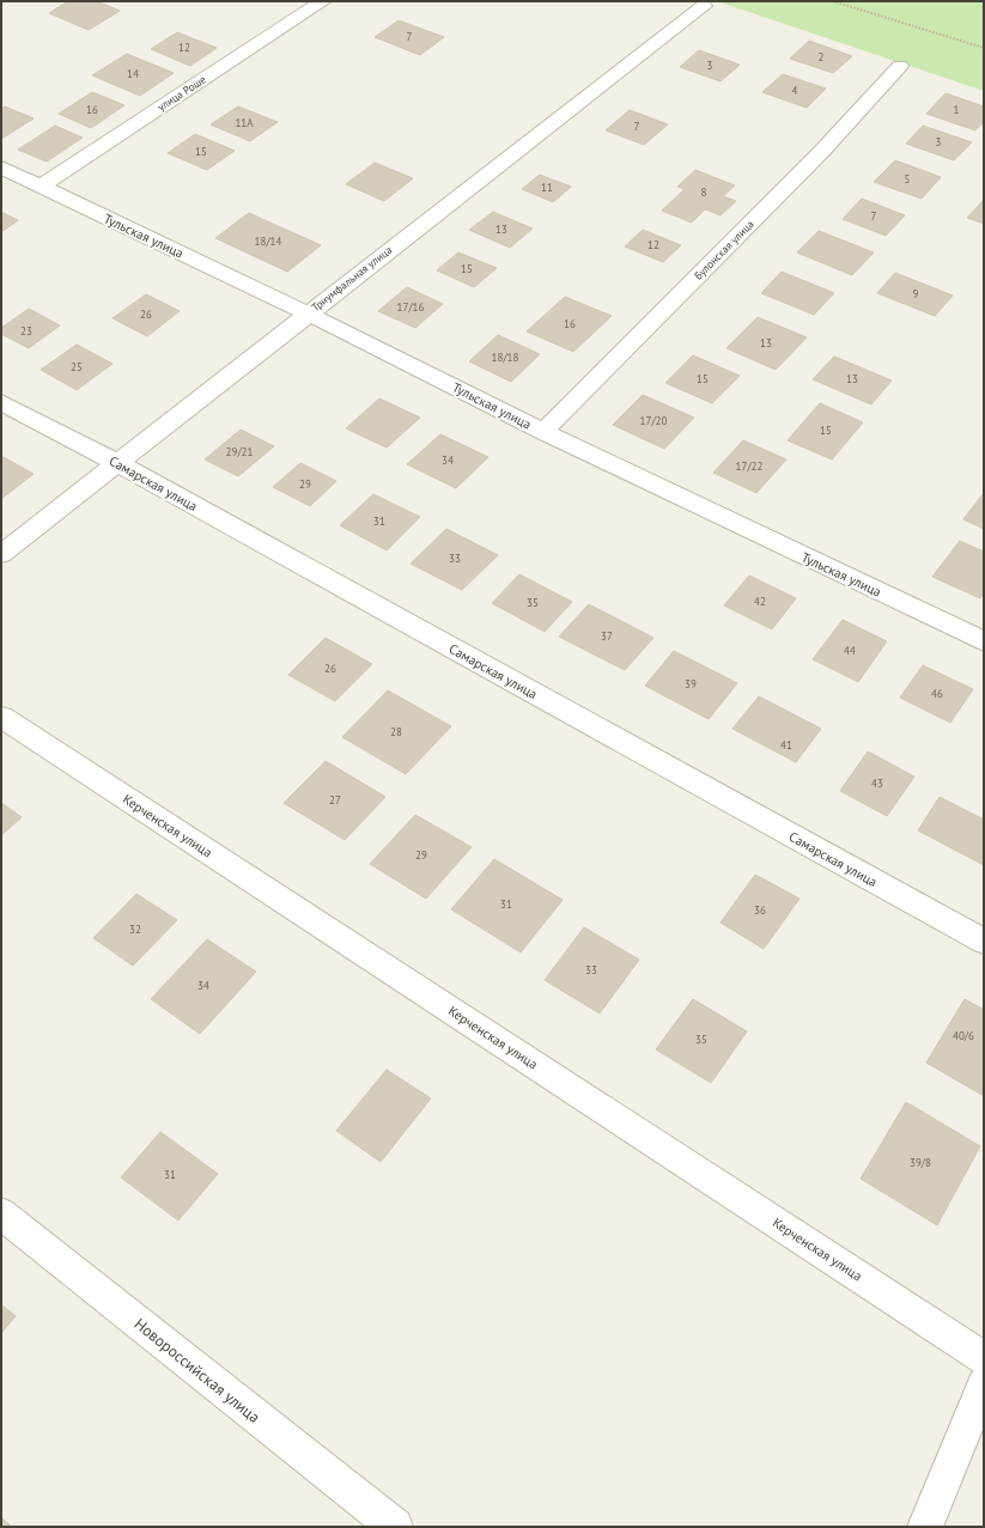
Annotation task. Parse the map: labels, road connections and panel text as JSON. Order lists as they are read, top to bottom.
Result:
{
  "streets": {
    "street": [
      "улица Роше",
      "Тульская улица",
      "Булонская улица",
      "Триумфальная улица",
      "Самарская улица",
      "Керченская улица",
      "Новороссийская улица"
    ]
  },
  "crossings": [
    ["улица Роше", "Тульская улица"],
    ["Тульская улица", "Булонская улица"],
    ["Тульская улица", "Триумфальная улица"],
    ["Триумфальная улица", "Самарская улица"]
  ],
  "house_numbers": [
    "7",
    "12",
    "2",
    "3",
    "14",
    "4",
    "16",
    "1",
    "11А",
    "7",
    "3",
    "15",
    "5",
    "11",
    "8",
    "7",
    "13",
    "18/14",
    "12",
    "15",
    "9",
    "17/16",
    "26",
    "16",
    "23",
    "13",
    "18/18",
    "25",
    "15",
    "13",
    "17/20",
    "15",
    "29/21",
    "34",
    "17/22",
    "29",
    "31",
    "33",
    "42",
    "35",
    "37",
    "44",
    "26",
    "39",
    "46",
    "28",
    "41",
    "43",
    "27",
    "29",
    "31",
    "36",
    "32",
    "33",
    "34",
    "40/6",
    "35",
    "39/8",
    "31"
  ]
}
